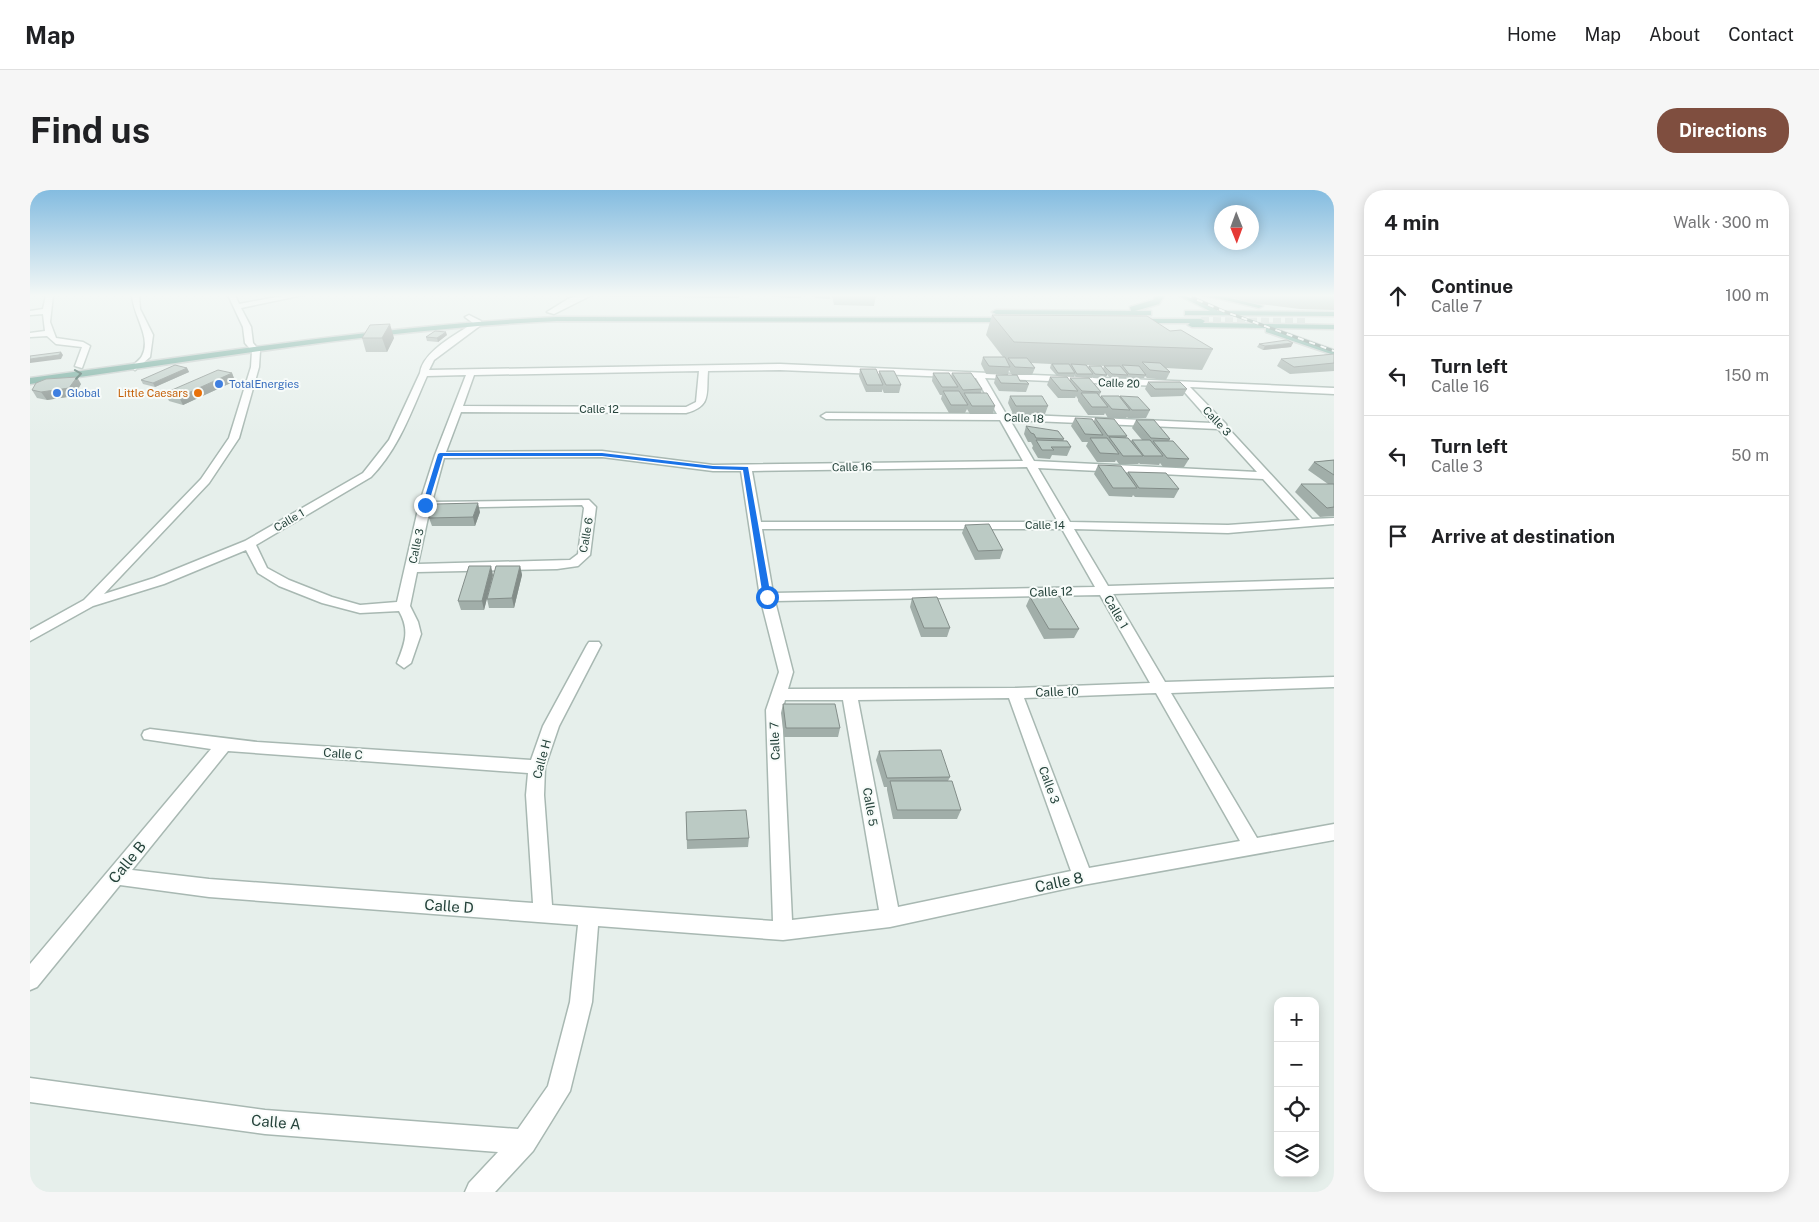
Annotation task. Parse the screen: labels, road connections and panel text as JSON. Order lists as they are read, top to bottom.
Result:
{
  "streets": {
    "street": [
      "Calle 20",
      "Calle 12",
      "Calle 18",
      "Calle 3",
      "Calle 16",
      "Calle 1",
      "Calle 14",
      "Calle 6",
      "Calle 10",
      "Calle 7",
      "Calle C",
      "Calle H",
      "Calle 5",
      "Calle B",
      "Calle 8",
      "Calle D",
      "Calle A"
    ]
  },
  "crossings": [
    ["Calle 20", "Calle 12"],
    ["Calle 20", "Calle 3"],
    ["Calle 20", "Calle 1"],
    ["Calle 12", "Calle 3"],
    ["Calle 12", "Calle 1"],
    ["Calle 12", "Calle 7"],
    ["Calle 18", "Calle 3"],
    ["Calle 18", "Calle 1"],
    ["Calle 3", "Calle 16"],
    ["Calle 3", "Calle 14"],
    ["Calle 3", "Calle 6"],
    ["Calle 3", "Calle 10"],
    ["Calle 3", "Calle 8"],
    ["Calle 16", "Calle 1"],
    ["Calle 16", "Calle 7"],
    ["Calle 1", "Calle 14"],
    ["Calle 1", "Calle 10"],
    ["Calle 1", "Calle 8"],
    ["Calle 14", "Calle 7"],
    ["Calle 10", "Calle 7"],
    ["Calle 10", "Calle 5"],
    ["Calle 7", "Calle 8"],
    ["Calle 7", "Calle D"],
    ["Calle C", "Calle H"],
    ["Calle C", "Calle B"],
    ["Calle H", "Calle D"],
    ["Calle 5", "Calle 8"],
    ["Calle B", "Calle D"],
    ["Calle 8", "Calle D"]
  ],
  "places": ["TotalEnergies", "Global", "Little Caesars"],
  "north": "bottom",
  "page": {
    "header": "Map",
    "nav": [
      "Home",
      "Map",
      "About",
      "Contact"
    ],
    "buttons": "Directions",
    "title": "Find us",
    "heading": ["4 min", "Walk · 300 m"],
    "list": [
      ["Continue", "Calle 7", "100 m"],
      ["Turn left", "Calle 16", "150 m"],
      ["Turn left", "Calle 3", "50 m"],
      "Arrive at destination"
    ],
    "map_buttons": ["+", "−"]
  }
}
